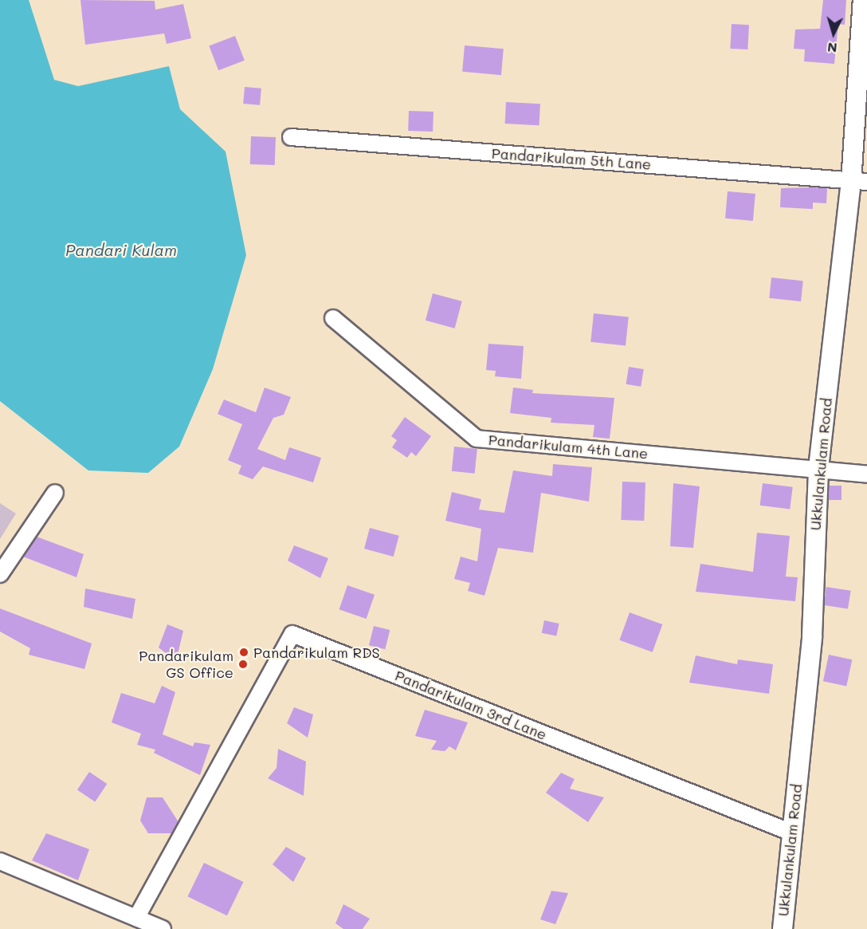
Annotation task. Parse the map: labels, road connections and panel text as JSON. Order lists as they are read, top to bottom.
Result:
{
  "streets": {
    "street": [
      "Pandarikulam 5th Lane",
      "Pandarikulam 4th Lane",
      "Ukkulankulam Road",
      "Pandarikulam 3rd Lane"
    ]
  },
  "crossings": [
    ["Pandarikulam 5th Lane", "Ukkulankulam Road"],
    ["Pandarikulam 4th Lane", "Ukkulankulam Road"],
    ["Ukkulankulam Road", "Pandarikulam 3rd Lane"]
  ],
  "water": ["Pandari Kulam"],
  "places": ["Pandarikulam RDS", "Pandarikulam GS Office"],
  "north": "bottom"
}
